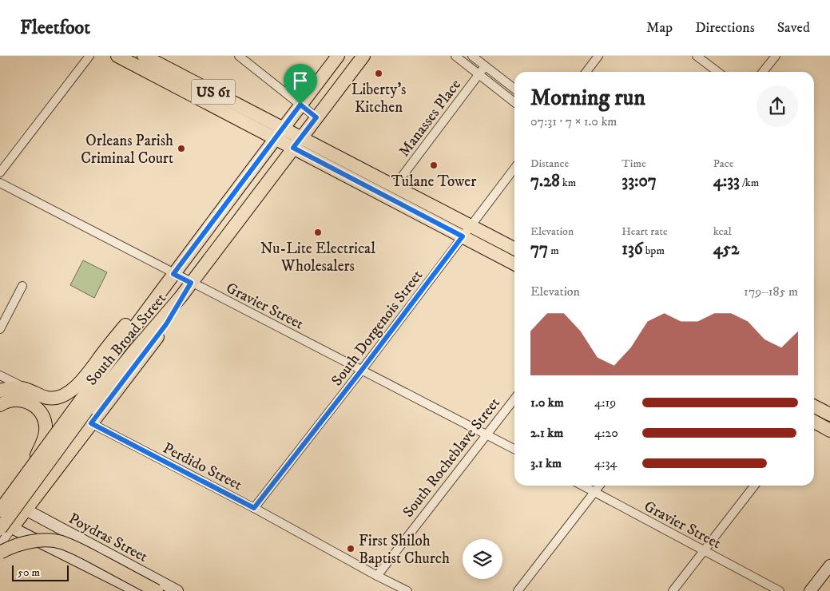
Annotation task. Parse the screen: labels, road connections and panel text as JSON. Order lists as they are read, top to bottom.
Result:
{
  "streets": {
    "main road": ["US 61", "South Broad Street", "Poydras Street"],
    "street": [
      "Manasses Place",
      "Gravier Street",
      "South Dorgenois Street",
      "South Rocheblave Street",
      "Perdido Street"
    ]
  },
  "crossings": [
    ["US 61", "South Broad Street"],
    ["Gravier Street", "South Dorgenois Street"],
    ["Gravier Street", "South Broad Street"],
    ["Gravier Street", "South Rocheblave Street"],
    ["South Dorgenois Street", "Perdido Street"],
    ["South Rocheblave Street", "Perdido Street"]
  ],
  "places": [
    "Liberty's Kitchen",
    "Orleans Parish Criminal Court",
    "Tulane Tower",
    "Nu-Lite Electrical Wholesalers",
    "First Shiloh Baptist Church"
  ],
  "scale_bar": "50 m",
  "page": {
    "header": "Fleetfoot",
    "nav": ["Map", "Directions", "Saved"],
    "heading": ["Morning run", "07:31 · 7 × 1.0 km"],
    "stats": [
      ["Distance", "7.28 km"],
      ["Time", "33:07"],
      ["Pace", "4:33 /km"],
      ["Elevation", "77 m"],
      ["Heart rate", "136 bpm"],
      ["kcal", "452"]
    ],
    "chart": ["Elevation", "179–185 m"],
    "list": [
      {
        "name": "1.0 km",
        "note": "4:19"
      },
      {
        "name": "2.1 km",
        "note": "4:20"
      },
      {
        "name": "3.1 km",
        "note": "4:34"
      }
    ],
    "scale": "50 m"
  }
}
